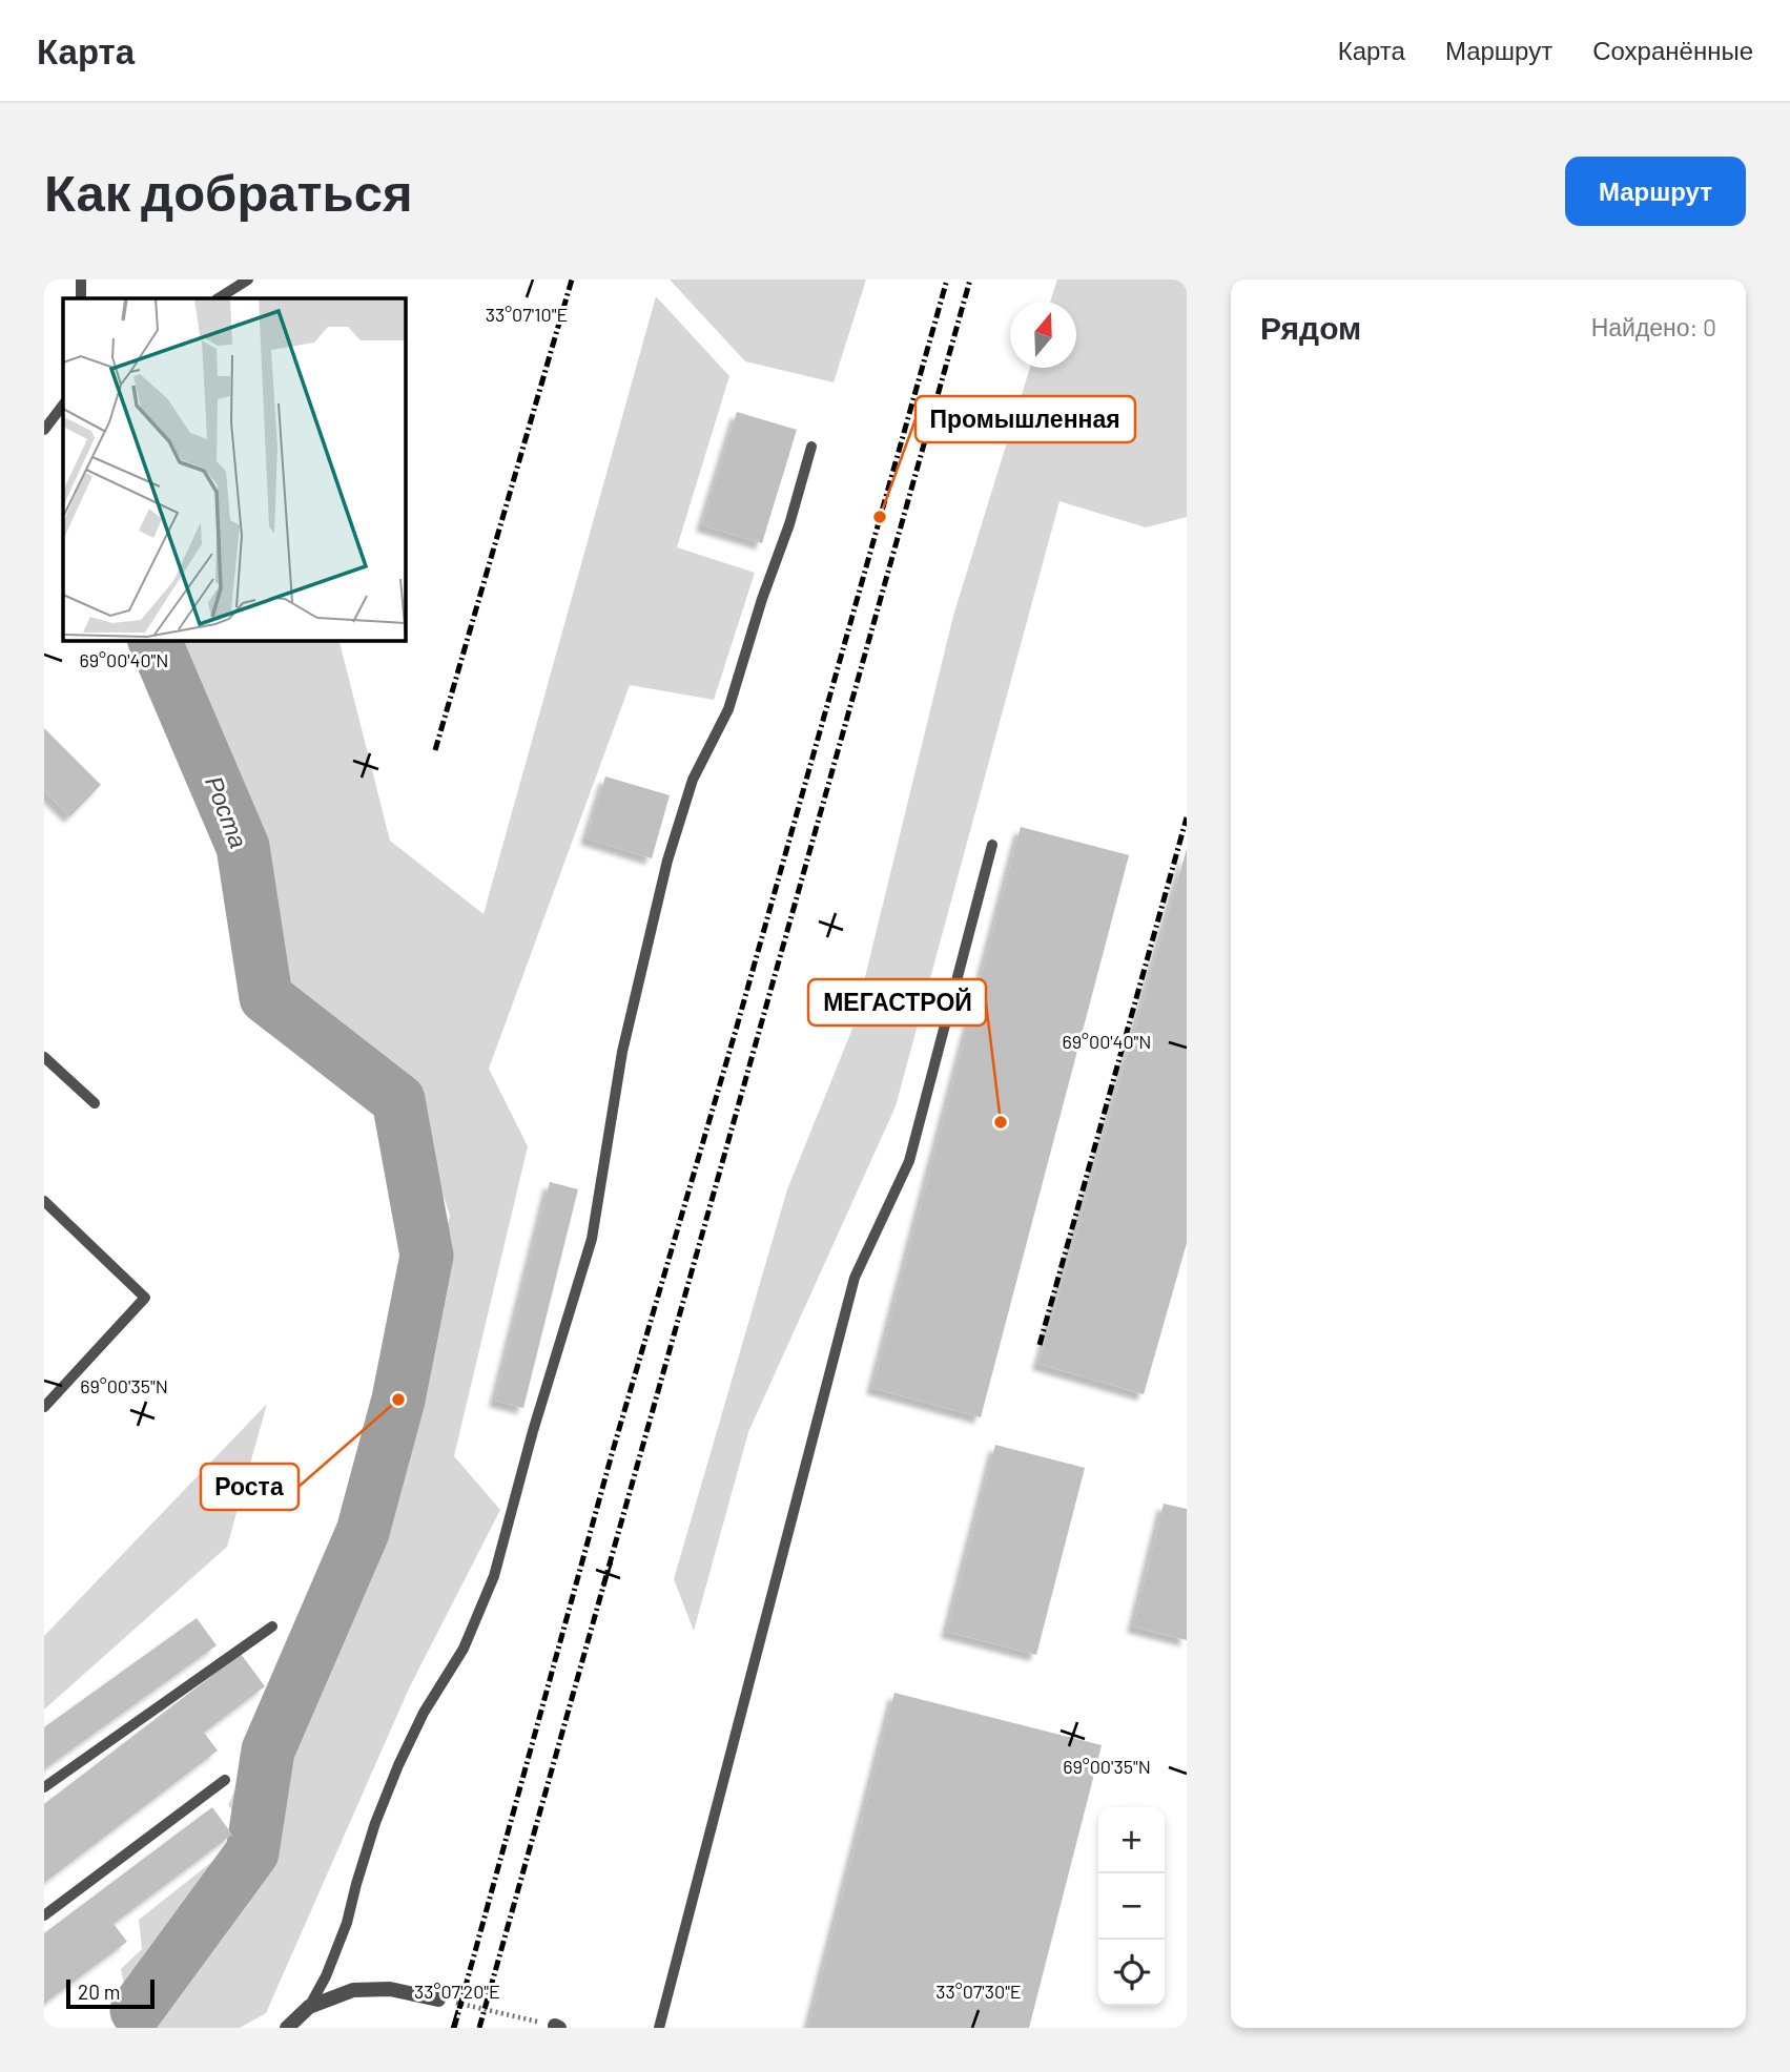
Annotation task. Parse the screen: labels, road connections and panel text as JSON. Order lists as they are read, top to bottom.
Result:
{
  "water": ["Роста"],
  "places": ["Промышленная", "МЕГАСТРОЙ", "Роста"],
  "scale_bar": "20 m",
  "north": "top",
  "page": {
    "header": "Карта",
    "nav": ["Карта", "Маршрут", "Сохранённые"],
    "buttons": "Маршрут",
    "title": "Как добраться",
    "heading": ["Рядом", "Найдено: 0"],
    "map_buttons": ["+", "−"],
    "scale": "20 m"
  },
  "coordinates": [
    "33°07'10\"E",
    "69°00'40\"N",
    "69°00'35\"N",
    "33°07'20\"E",
    "33°07'30\"E"
  ]
}
